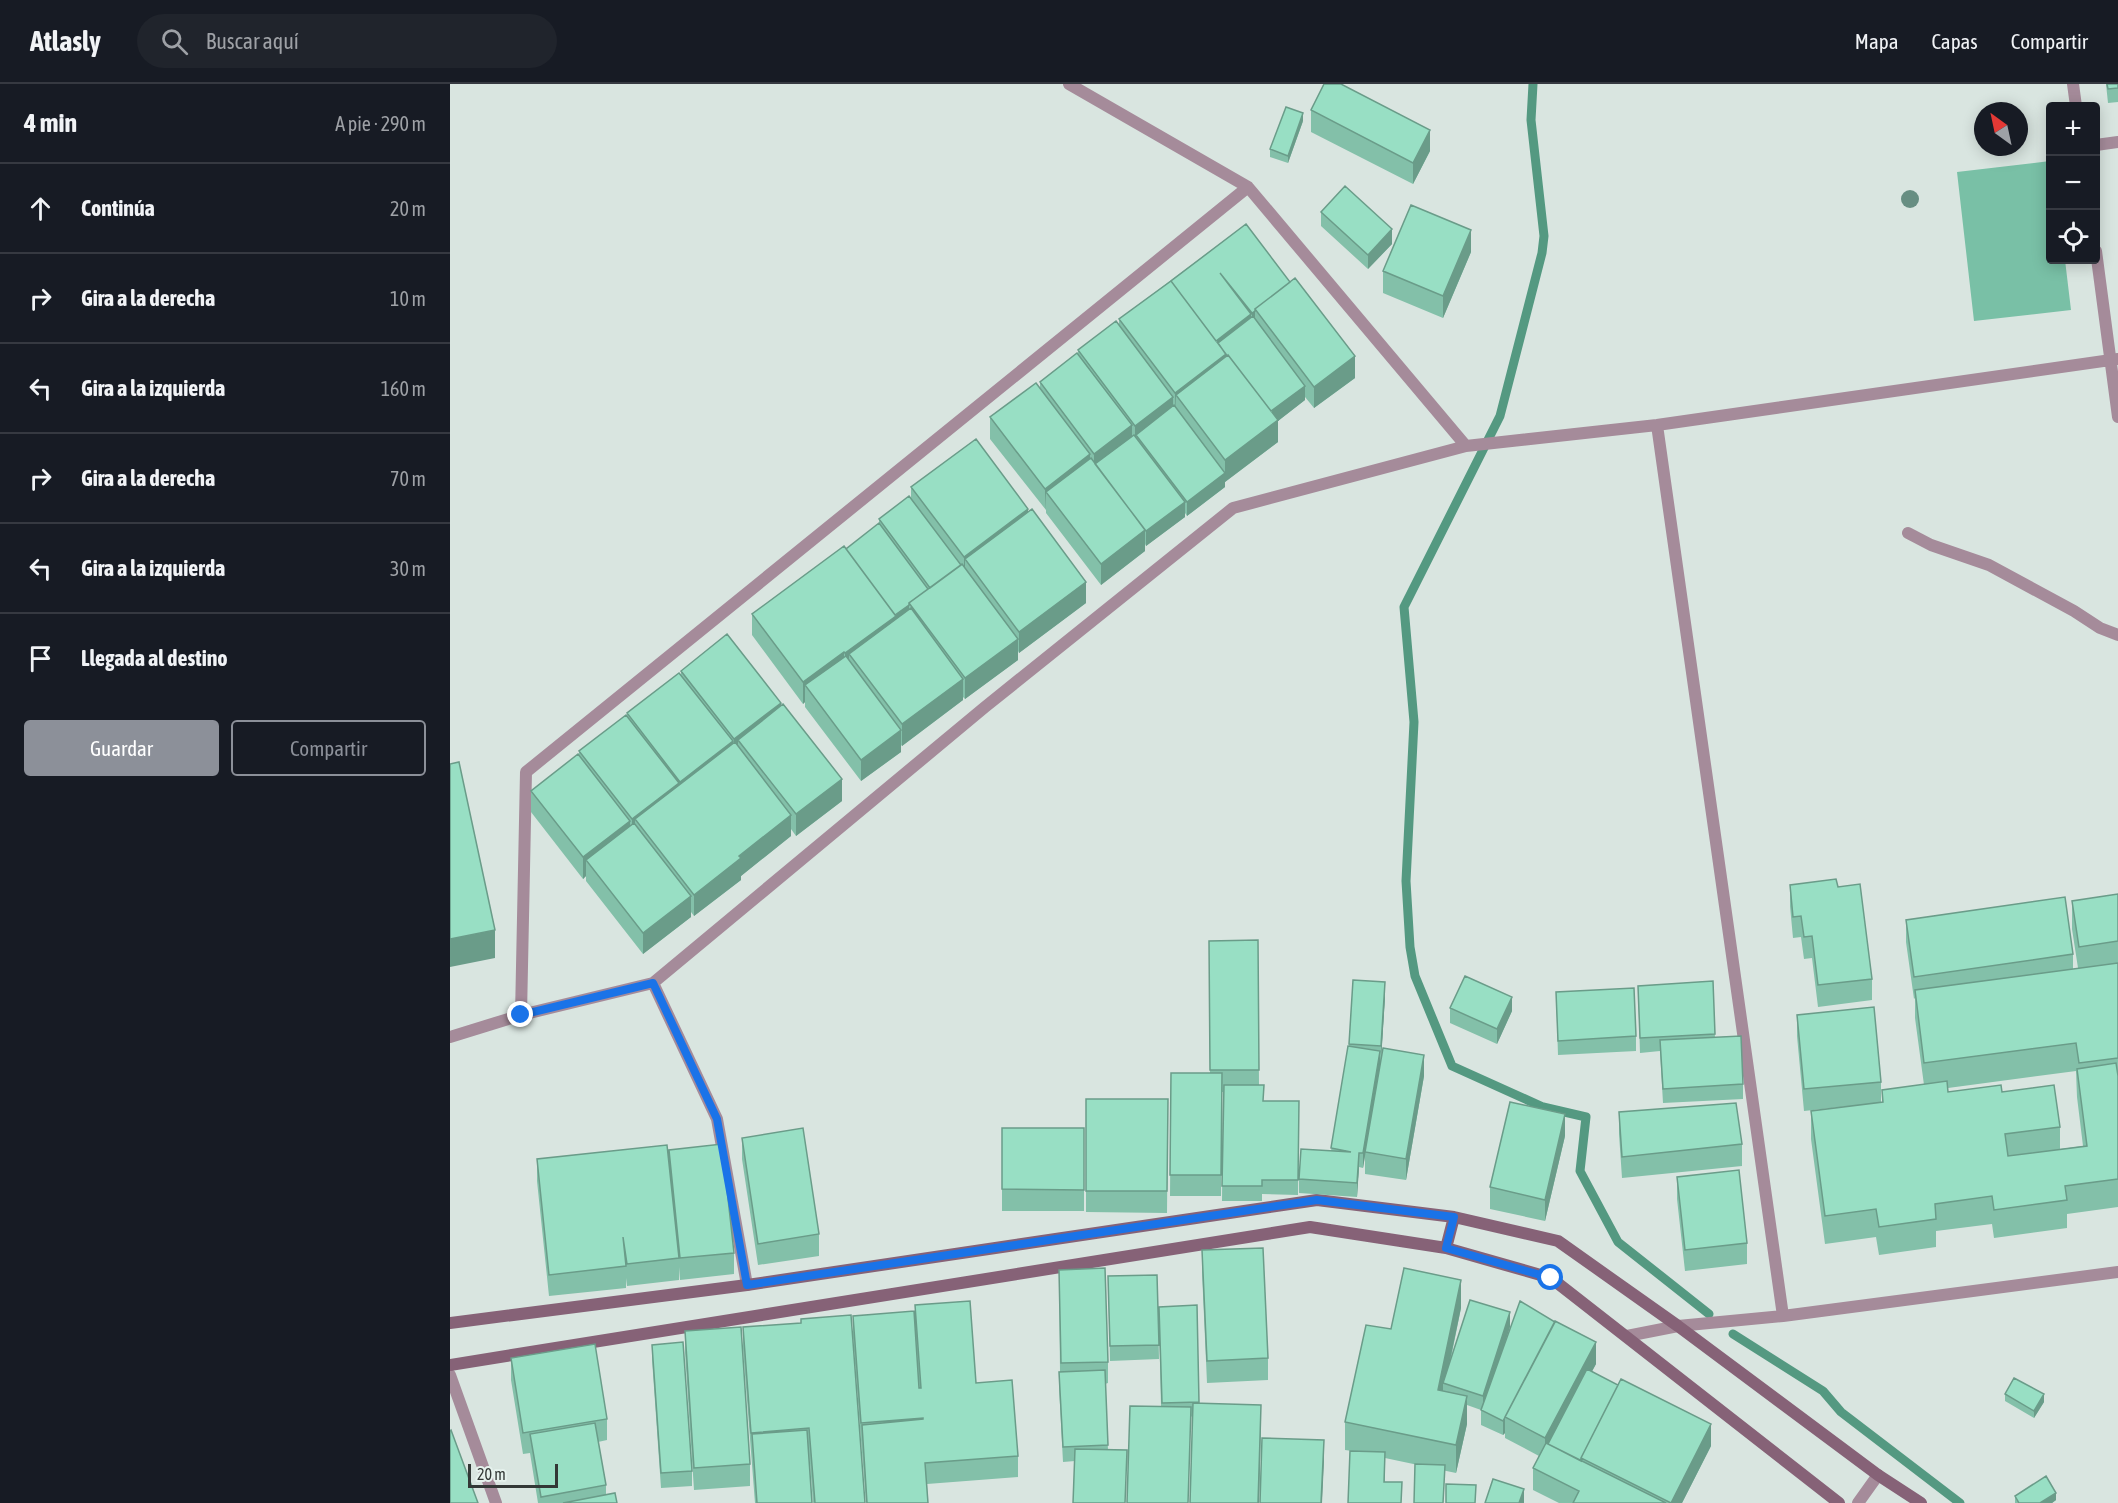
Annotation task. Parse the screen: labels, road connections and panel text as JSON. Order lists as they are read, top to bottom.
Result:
{
  "scale_bar": "20 m",
  "north": "top left",
  "page": {
    "header": "Atlasly",
    "search": "Buscar aquí",
    "nav": ["Mapa", "Capas", "Compartir"],
    "heading": ["4 min", "A pie · 290 m"],
    "map_buttons": ["+", "−"],
    "list": [
      ["Continúa", "20 m"],
      ["Gira a la derecha", "10 m"],
      ["Gira a la izquierda", "160 m"],
      ["Gira a la derecha", "70 m"],
      ["Gira a la izquierda", "30 m"],
      "Llegada al destino"
    ],
    "buttons": ["Guardar", "Compartir"],
    "scale": "20 m"
  }
}
